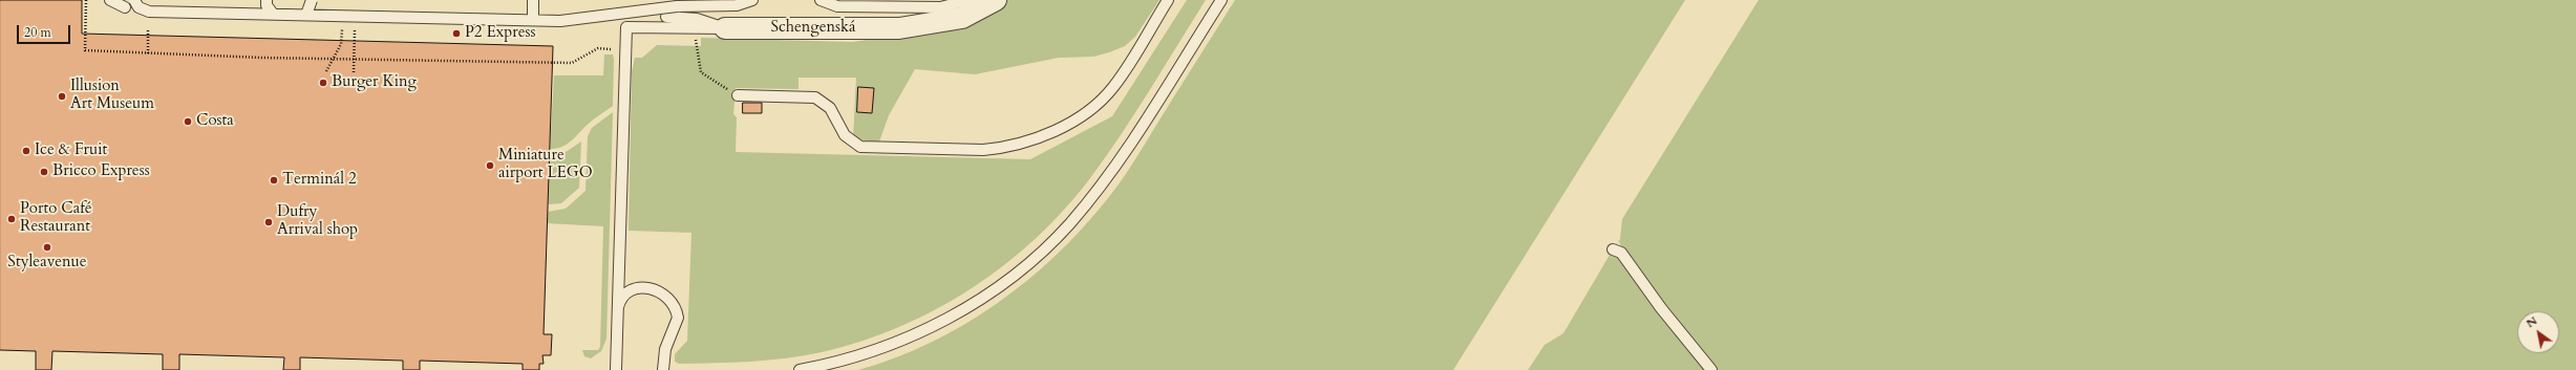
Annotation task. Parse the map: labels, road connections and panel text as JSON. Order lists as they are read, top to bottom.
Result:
{
  "streets": {
    "street": ["Schengenská"]
  },
  "places": [
    "P2 Express",
    "Burger King",
    "Illusion Art Museum",
    "Costa",
    "Ice & Fruit",
    "Miniature airport LEGO",
    "Bricco Express",
    "Terminál 2",
    "Porto Café Restaurant",
    "Dufry Arrival shop",
    "Styleavenue"
  ],
  "scale_bar": "20 m",
  "north": "top left"
}
